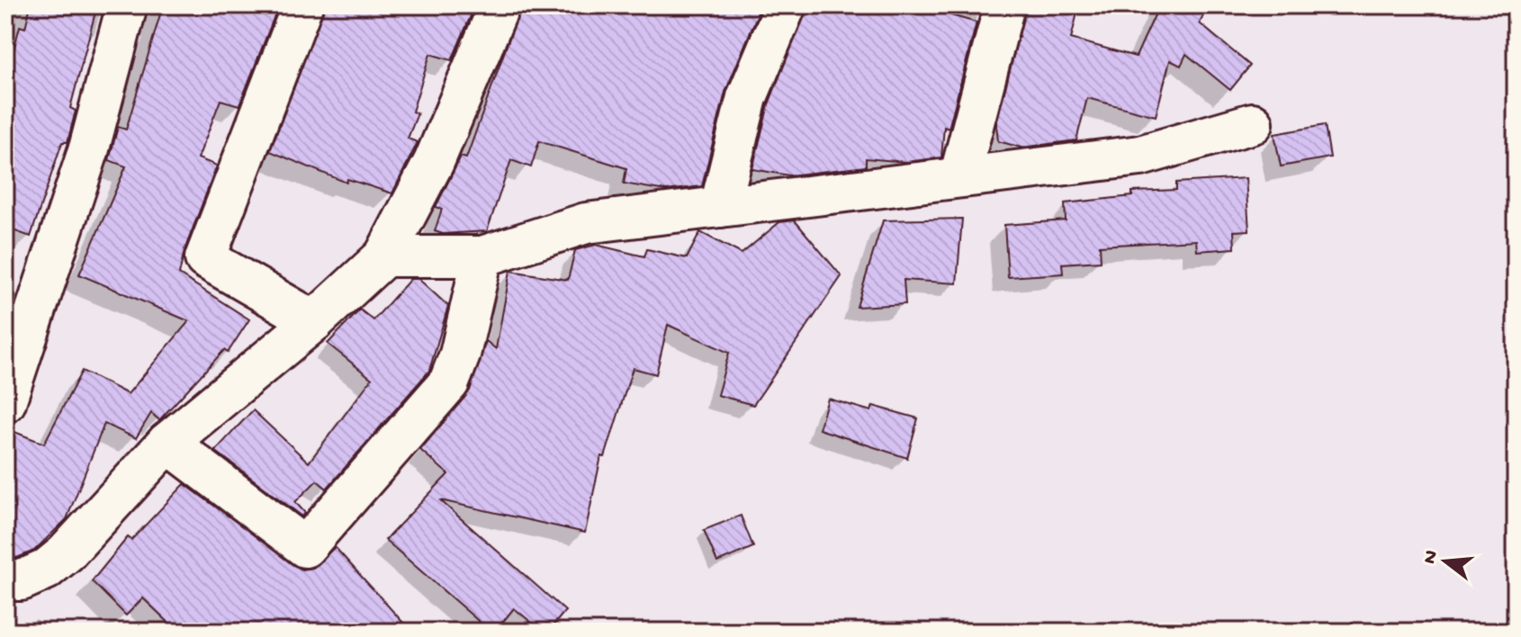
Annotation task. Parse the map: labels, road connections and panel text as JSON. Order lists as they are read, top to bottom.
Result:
{
  "north": "left"
}
